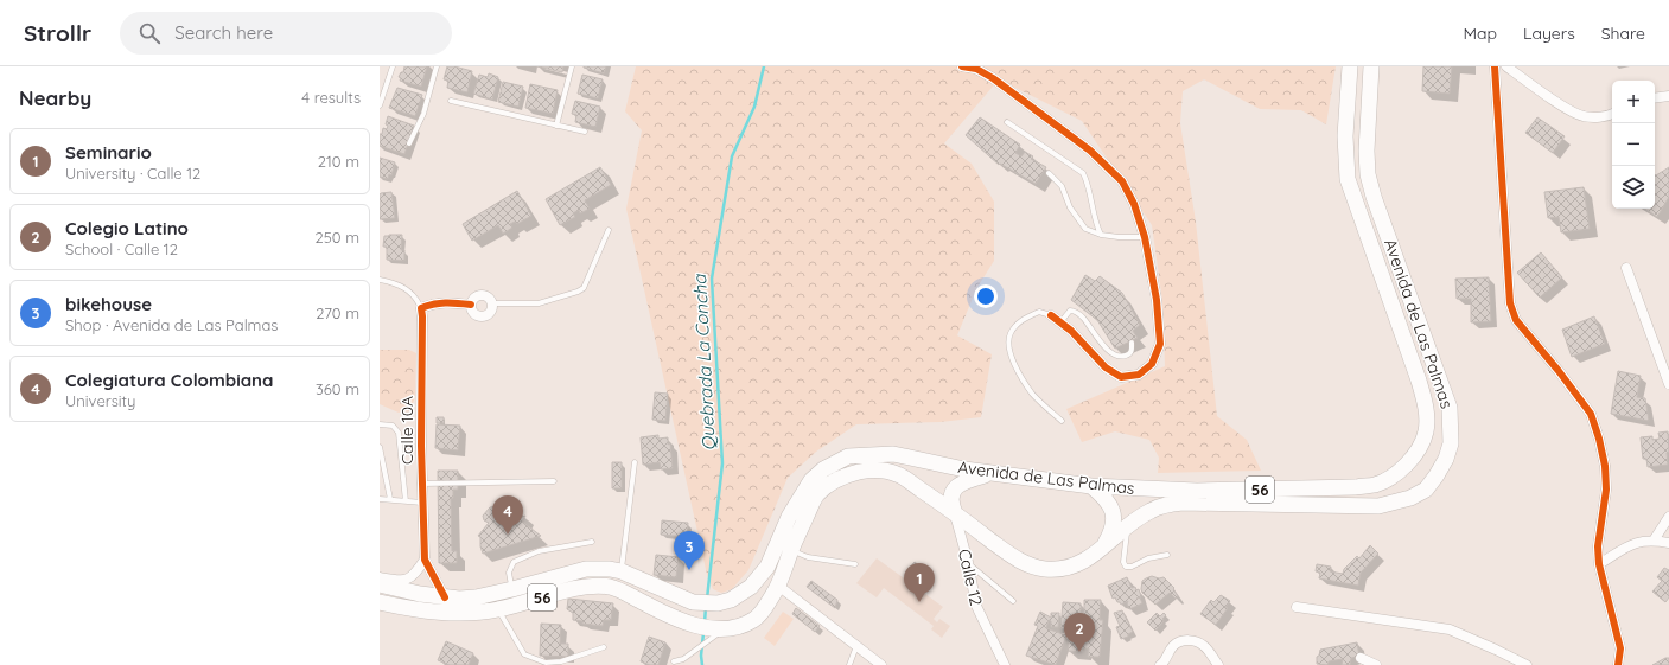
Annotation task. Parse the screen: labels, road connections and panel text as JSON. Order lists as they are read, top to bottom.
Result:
{
  "streets": {
    "main road": ["Avenida de Las Palmas", "56"],
    "street": ["Calle 10A", "Calle 12"]
  },
  "crossings": [
    ["Avenida de Las Palmas", "Calle 10A"],
    ["Avenida de Las Palmas", "Calle 12"]
  ],
  "water": ["Quebrada La Concha"],
  "page": {
    "header": "Strollr",
    "search": "Search here",
    "nav": ["Map", "Layers", "Share"],
    "heading": ["Nearby", "4 results"],
    "map_buttons": ["+", "−"],
    "list": [
      {
        "mark": "1",
        "name": "Seminario",
        "note": "University · Calle 12",
        "value": "210 m"
      },
      {
        "mark": "2",
        "name": "Colegio Latino",
        "note": "School · Calle 12",
        "value": "250 m"
      },
      {
        "mark": "3",
        "name": "bikehouse",
        "note": "Shop · Avenida de Las Palmas",
        "value": "270 m"
      },
      {
        "mark": "4",
        "name": "Colegiatura Colombiana",
        "note": "University",
        "value": "360 m"
      }
    ],
    "pins": [
      "4",
      "3",
      "1",
      "2"
    ]
  }
}
